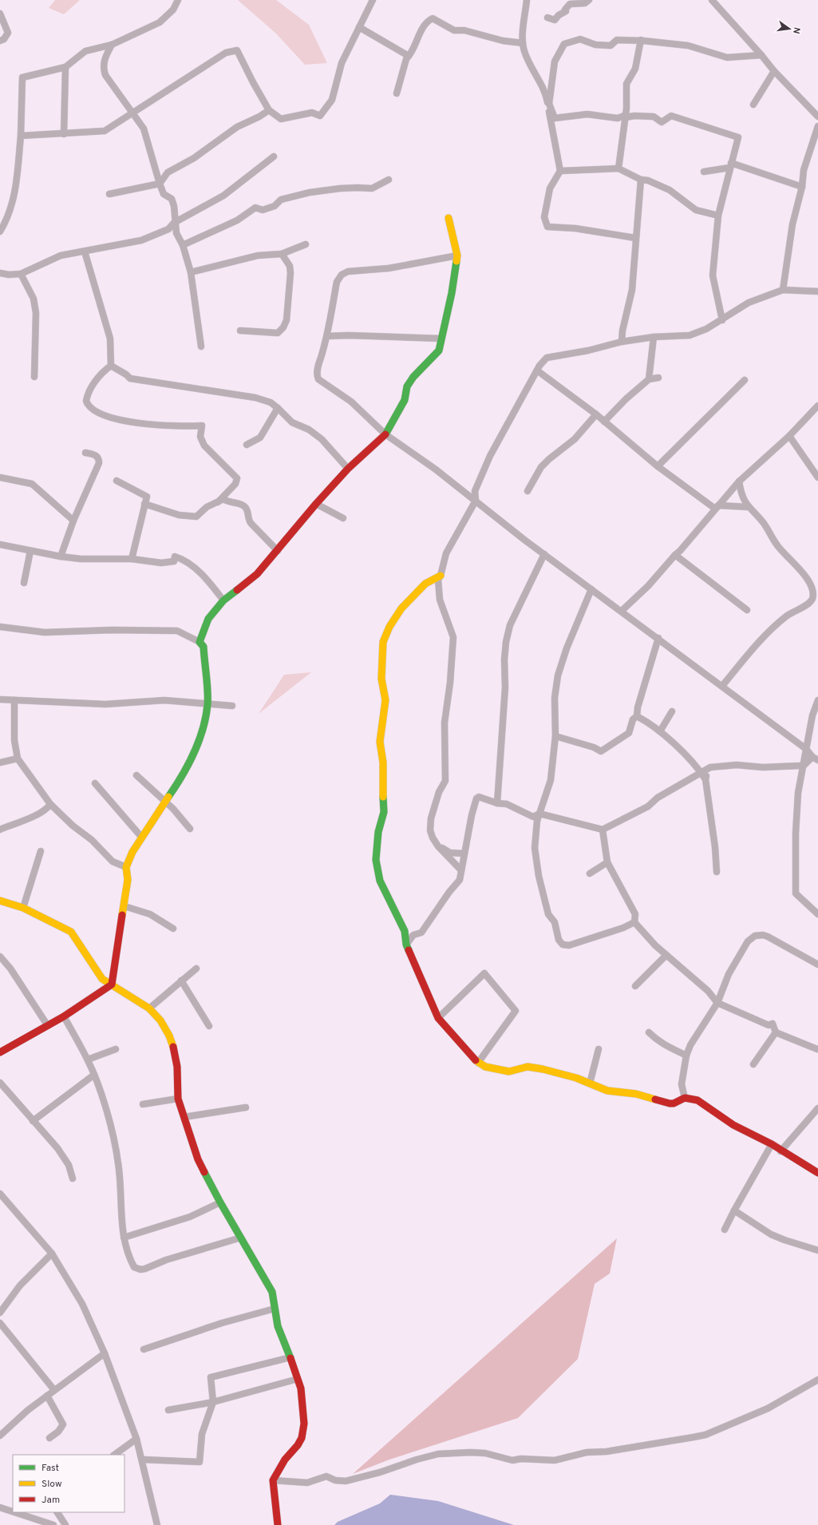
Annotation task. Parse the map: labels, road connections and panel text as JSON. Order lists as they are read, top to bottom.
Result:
{
  "legend": ["Fast", "Slow", "Jam"],
  "north": "right"
}
